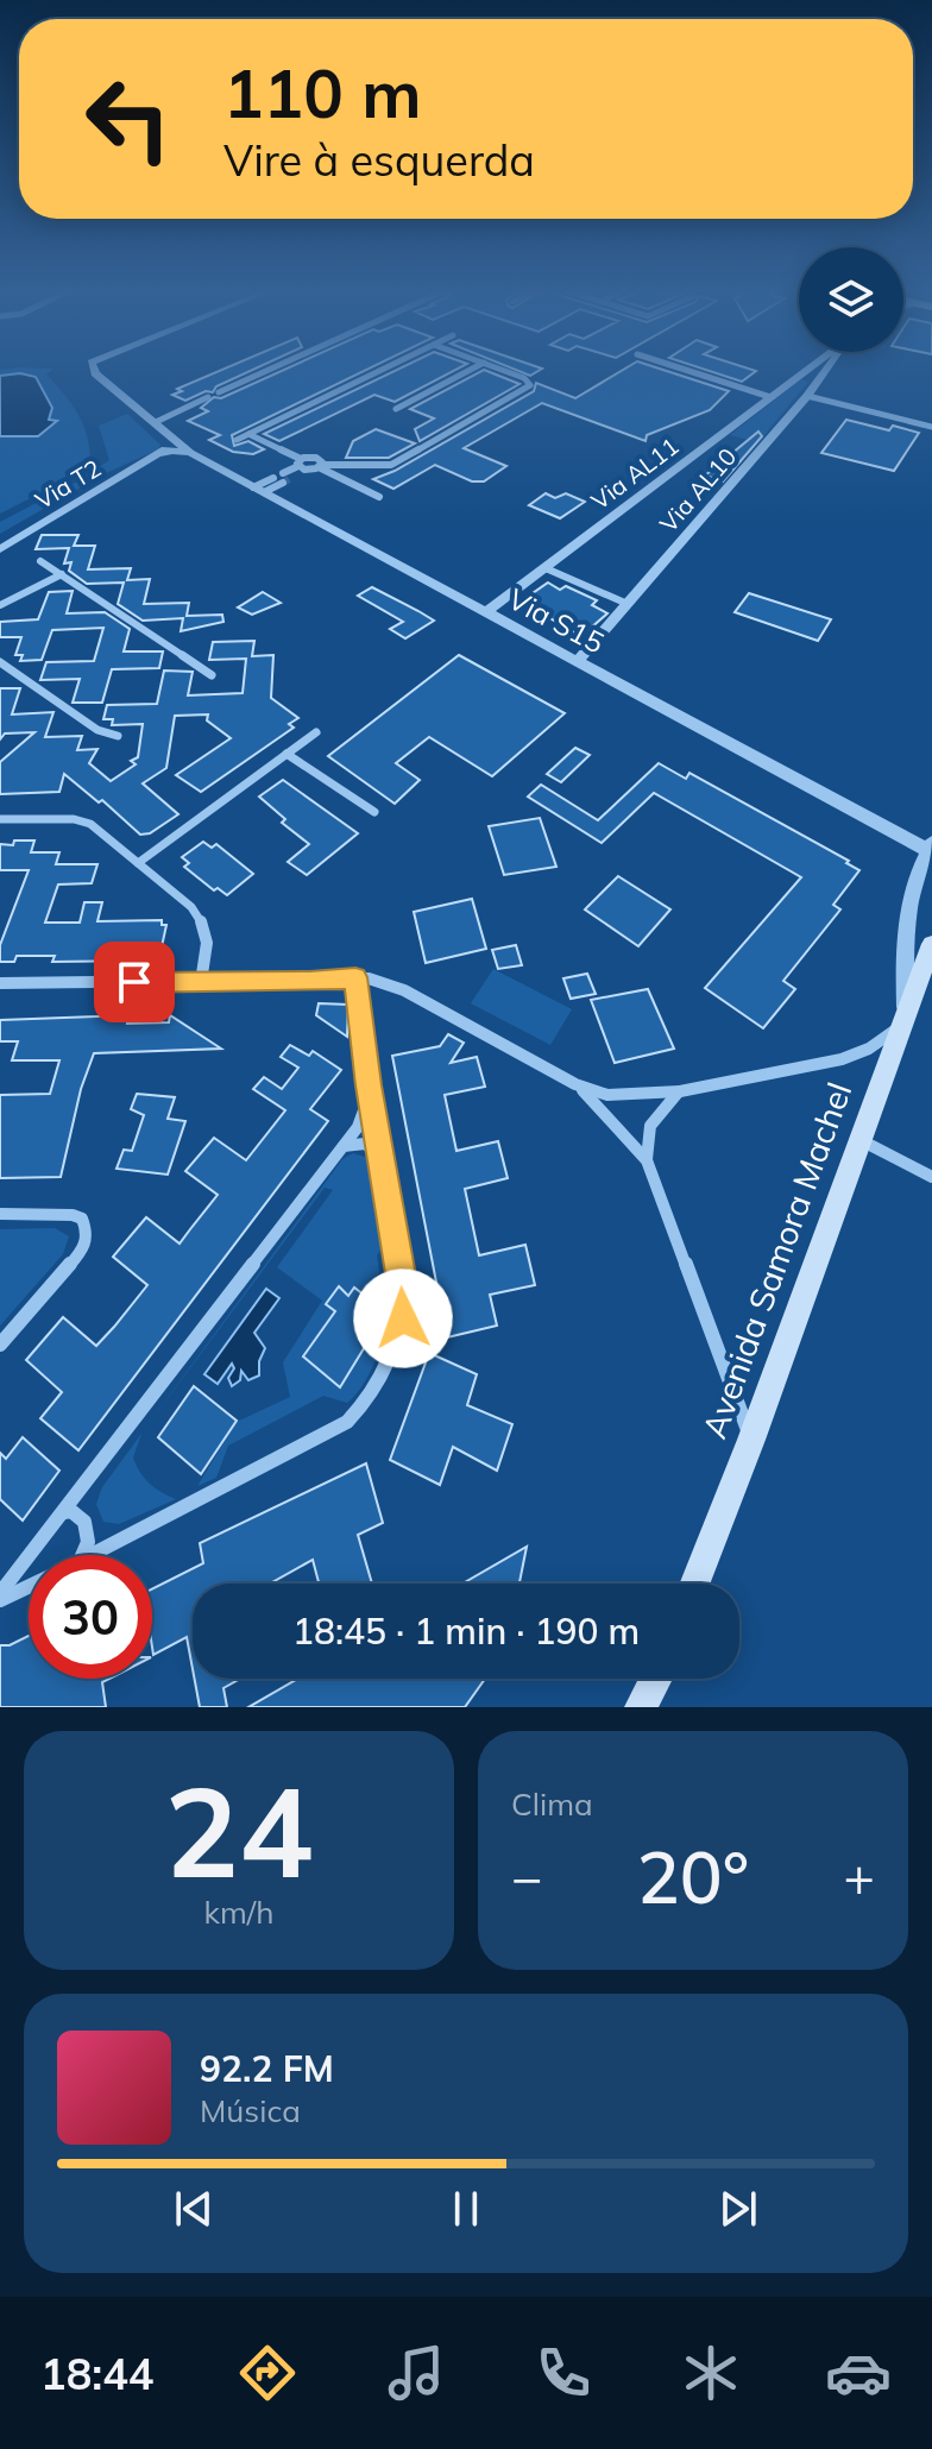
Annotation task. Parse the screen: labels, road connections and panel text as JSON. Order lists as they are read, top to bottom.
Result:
{
  "streets": {
    "main road": ["Avenida Samora Machel"],
    "street": [
      "Via AL11",
      "Via T2",
      "Via AL10",
      "Via S15"
    ]
  },
  "crossings": [
    ["Via AL11", "Via S15"],
    ["Via AL10", "Via S15"]
  ],
  "page": {
    "turn": ["110 m", "Vire à esquerda"],
    "limit": "30",
    "trip": "18:45 · 1 min · 190 m",
    "tile": [
      ["24", "km/h"],
      "Clima"
    ],
    "heat": ["−", "20°", "+"],
    "song": ["92.2 FM", "Música"],
    "tabs": "18:44"
  }
}
